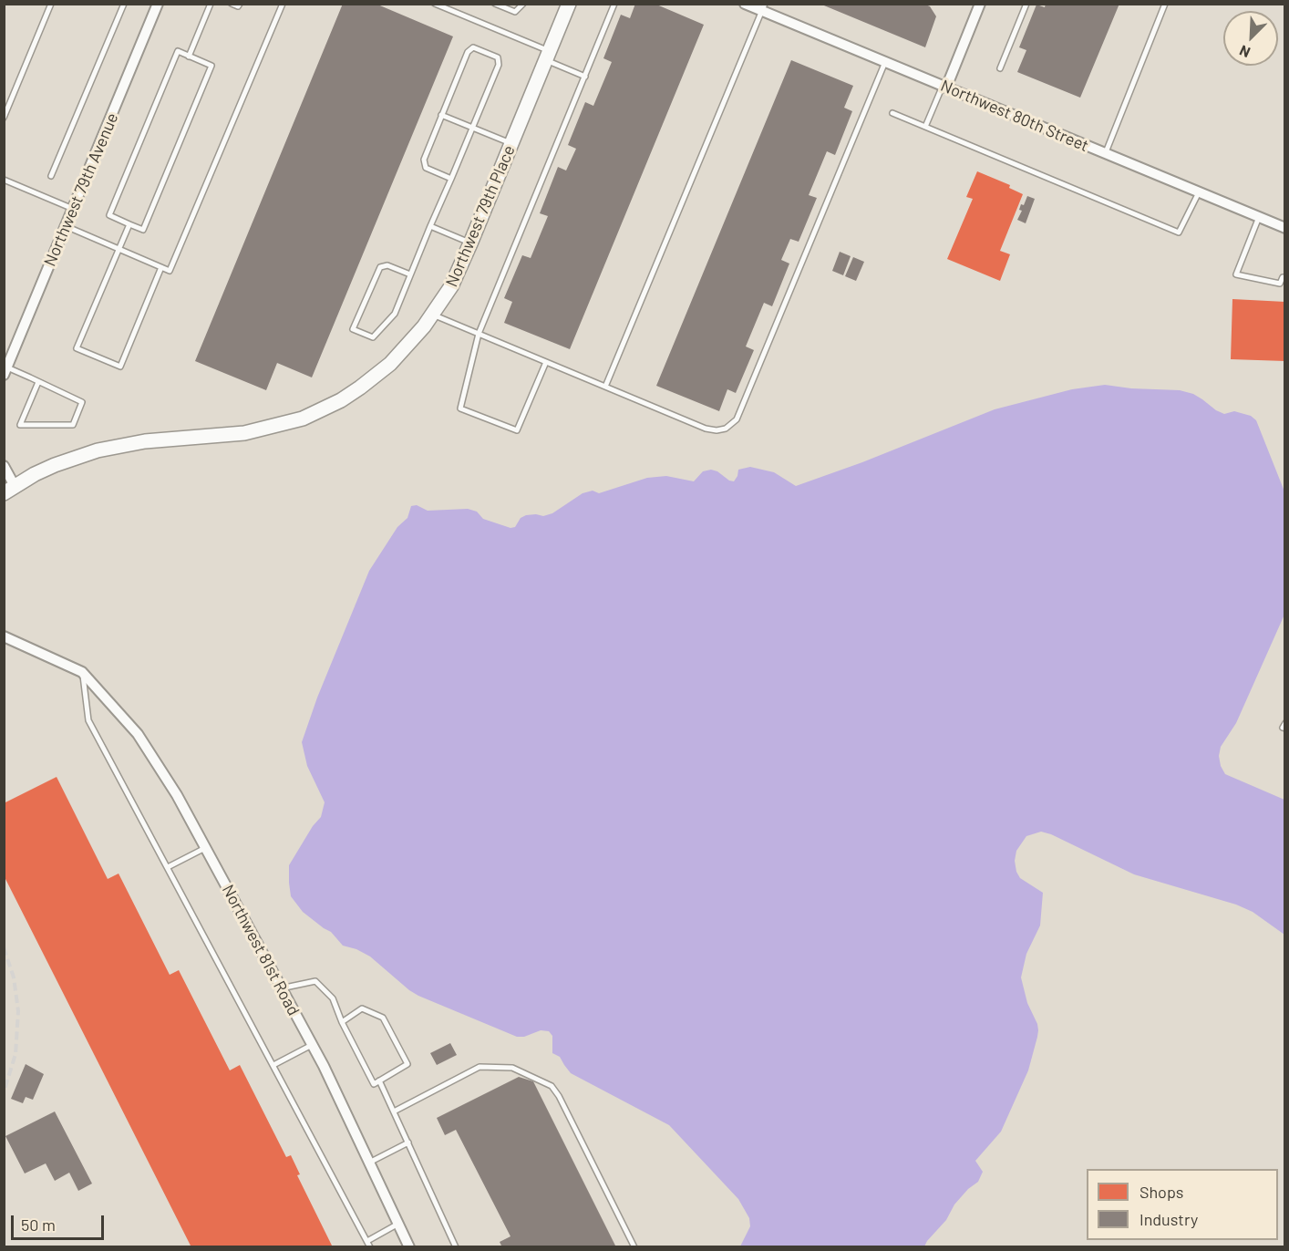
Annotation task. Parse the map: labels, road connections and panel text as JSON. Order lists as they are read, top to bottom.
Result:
{
  "streets": {
    "main road": ["Northwest 79th Place"],
    "street": ["Northwest 80th Street", "Northwest 79th Avenue", "Northwest 81st Road"]
  },
  "legend": ["Shops", "Industry"],
  "scale_bar": "50 m",
  "north": "bottom left"
}
